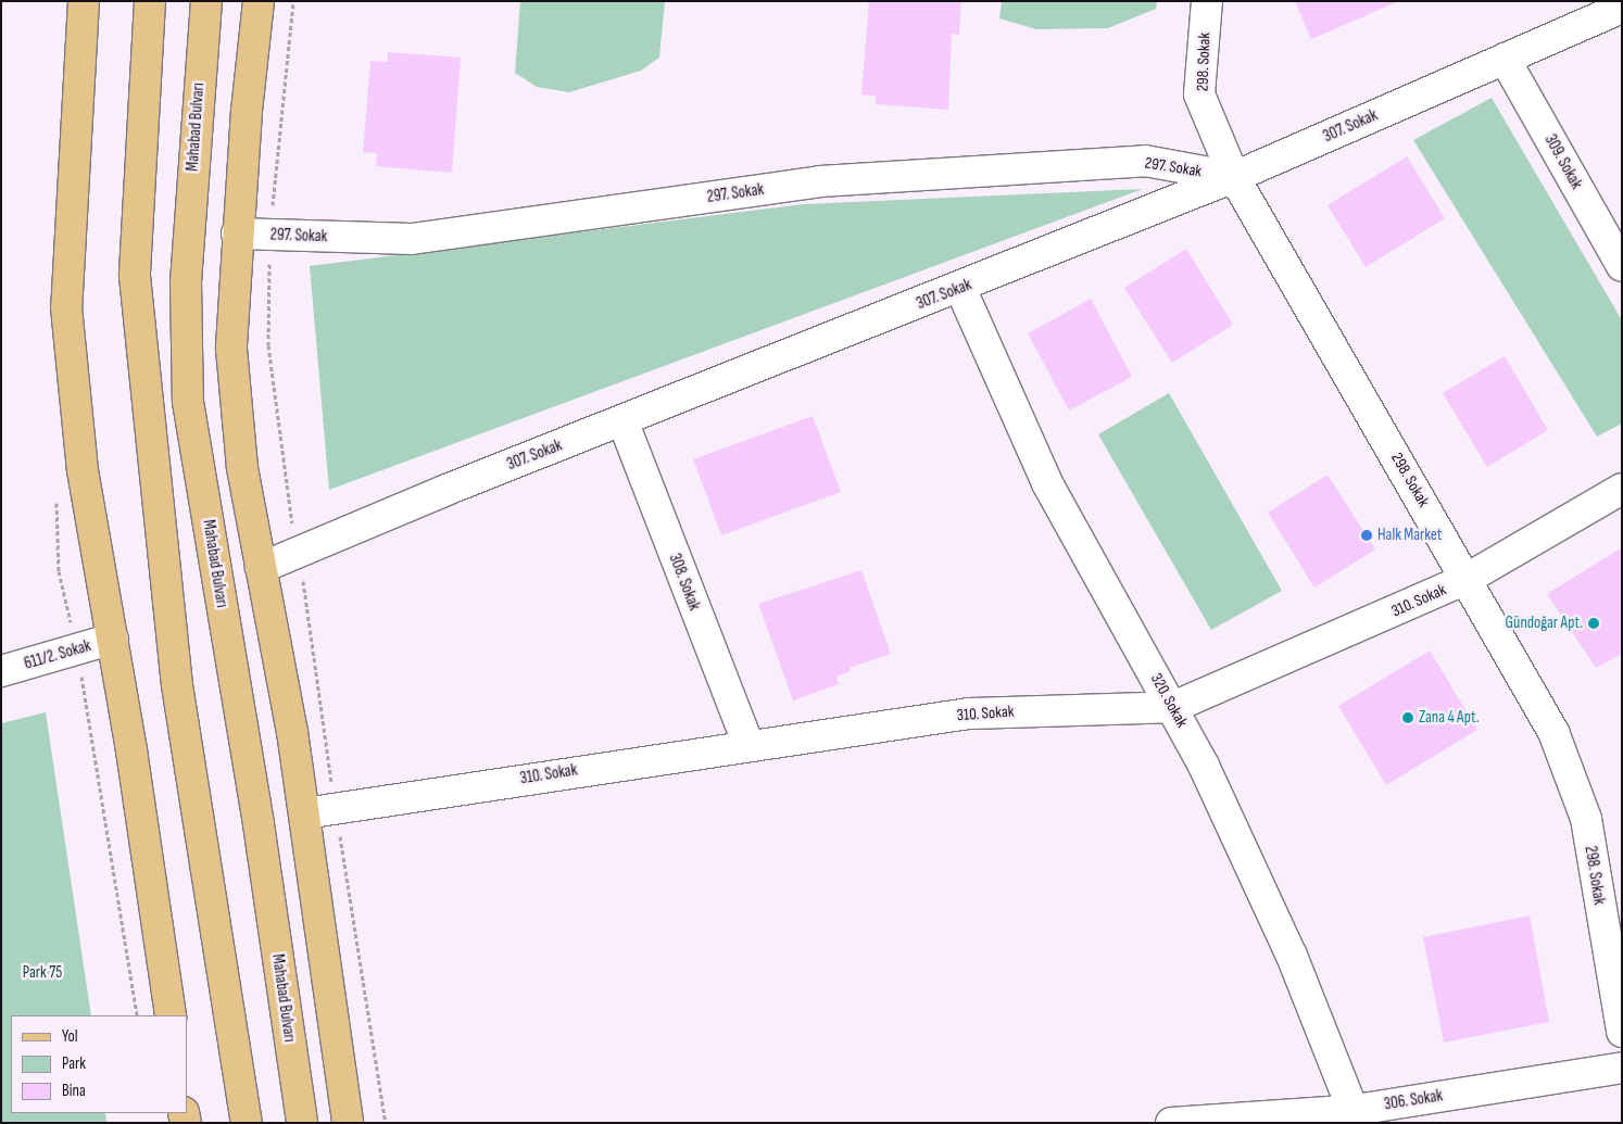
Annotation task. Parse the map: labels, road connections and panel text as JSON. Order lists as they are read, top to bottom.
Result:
{
  "streets": {
    "main road": ["Mahabad Bulvarı"],
    "street": [
      "298. Sokak",
      "307. Sokak",
      "309. Sokak",
      "297. Sokak",
      "308. Sokak",
      "310. Sokak",
      "611/2. Sokak",
      "320. Sokak",
      "306. Sokak"
    ]
  },
  "crossings": [
    ["298. Sokak", "307. Sokak"],
    ["298. Sokak", "297. Sokak"],
    ["298. Sokak", "310. Sokak"],
    ["307. Sokak", "309. Sokak"],
    ["307. Sokak", "297. Sokak"],
    ["307. Sokak", "308. Sokak"],
    ["307. Sokak", "320. Sokak"],
    ["308. Sokak", "310. Sokak"],
    ["310. Sokak", "320. Sokak"],
    ["320. Sokak", "306. Sokak"]
  ],
  "parks": ["Park 75"],
  "places": ["Halk Market", "Gündoğar Apt.", "Zana 4 Apt."],
  "legend": ["Yol", "Park", "Bina"]
}
